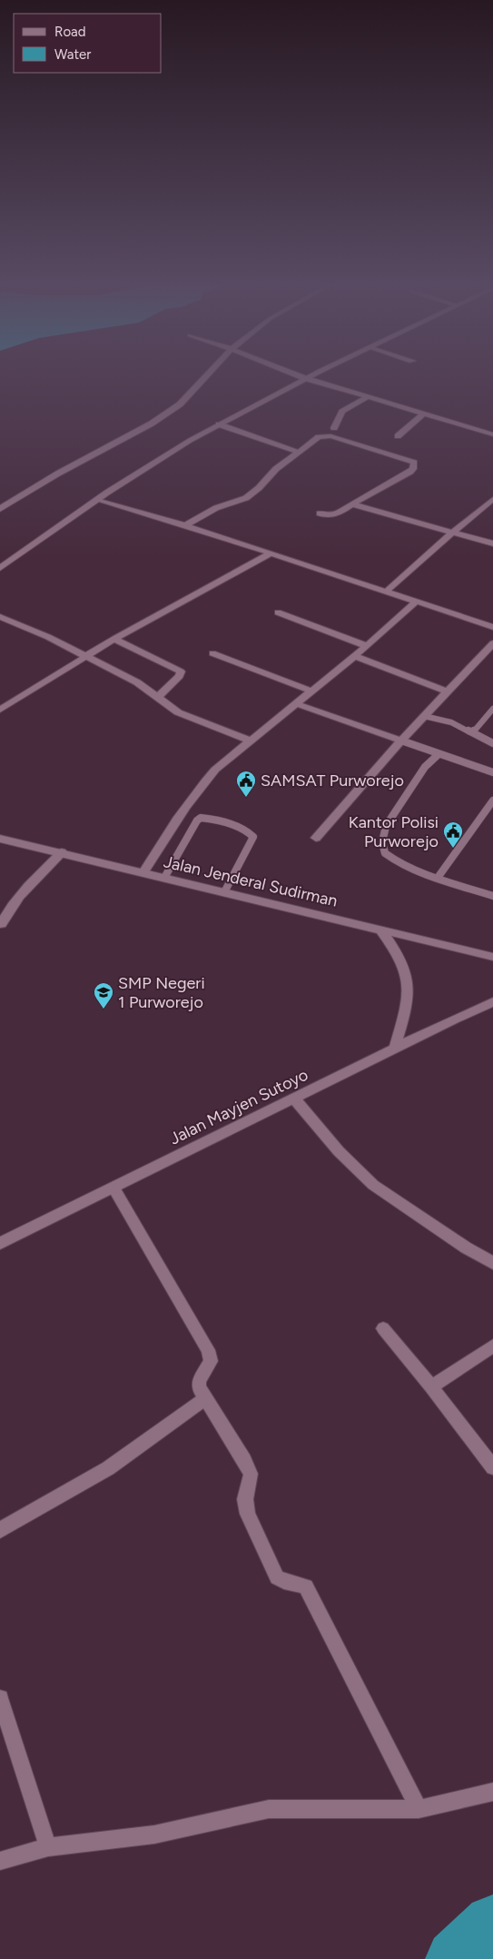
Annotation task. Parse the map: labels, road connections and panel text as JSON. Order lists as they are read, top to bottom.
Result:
{
  "streets": {
    "street": ["Jalan Jenderal Sudirman", "Jalan Mayjen Sutoyo"]
  },
  "places": {
    "public building": ["SAMSAT Purworejo", "Kantor Polisi Purworejo"],
    "school or university": ["SMP Negeri 1 Purworejo"]
  },
  "legend": ["Road", "Water"]
}
